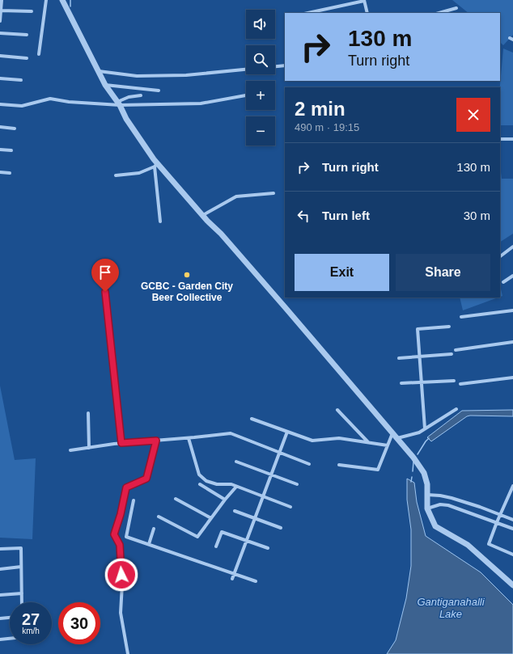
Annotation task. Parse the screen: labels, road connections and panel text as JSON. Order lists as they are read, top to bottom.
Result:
{
  "water": ["Gantiganahalli Lake"],
  "places": ["GCBC - Garden City Beer Collective"],
  "page": {
    "map_buttons": ["+", "−"],
    "turn": ["130 m", "Turn right"],
    "heading": ["2 min", "490 m · 19:15"],
    "list": [
      {
        "name": "Turn right",
        "value": "130 m"
      },
      {
        "name": "Turn left",
        "value": "30 m"
      }
    ],
    "buttons": ["Exit", "Share"],
    "speed": "27 km/h",
    "limit": "30"
  }
}
